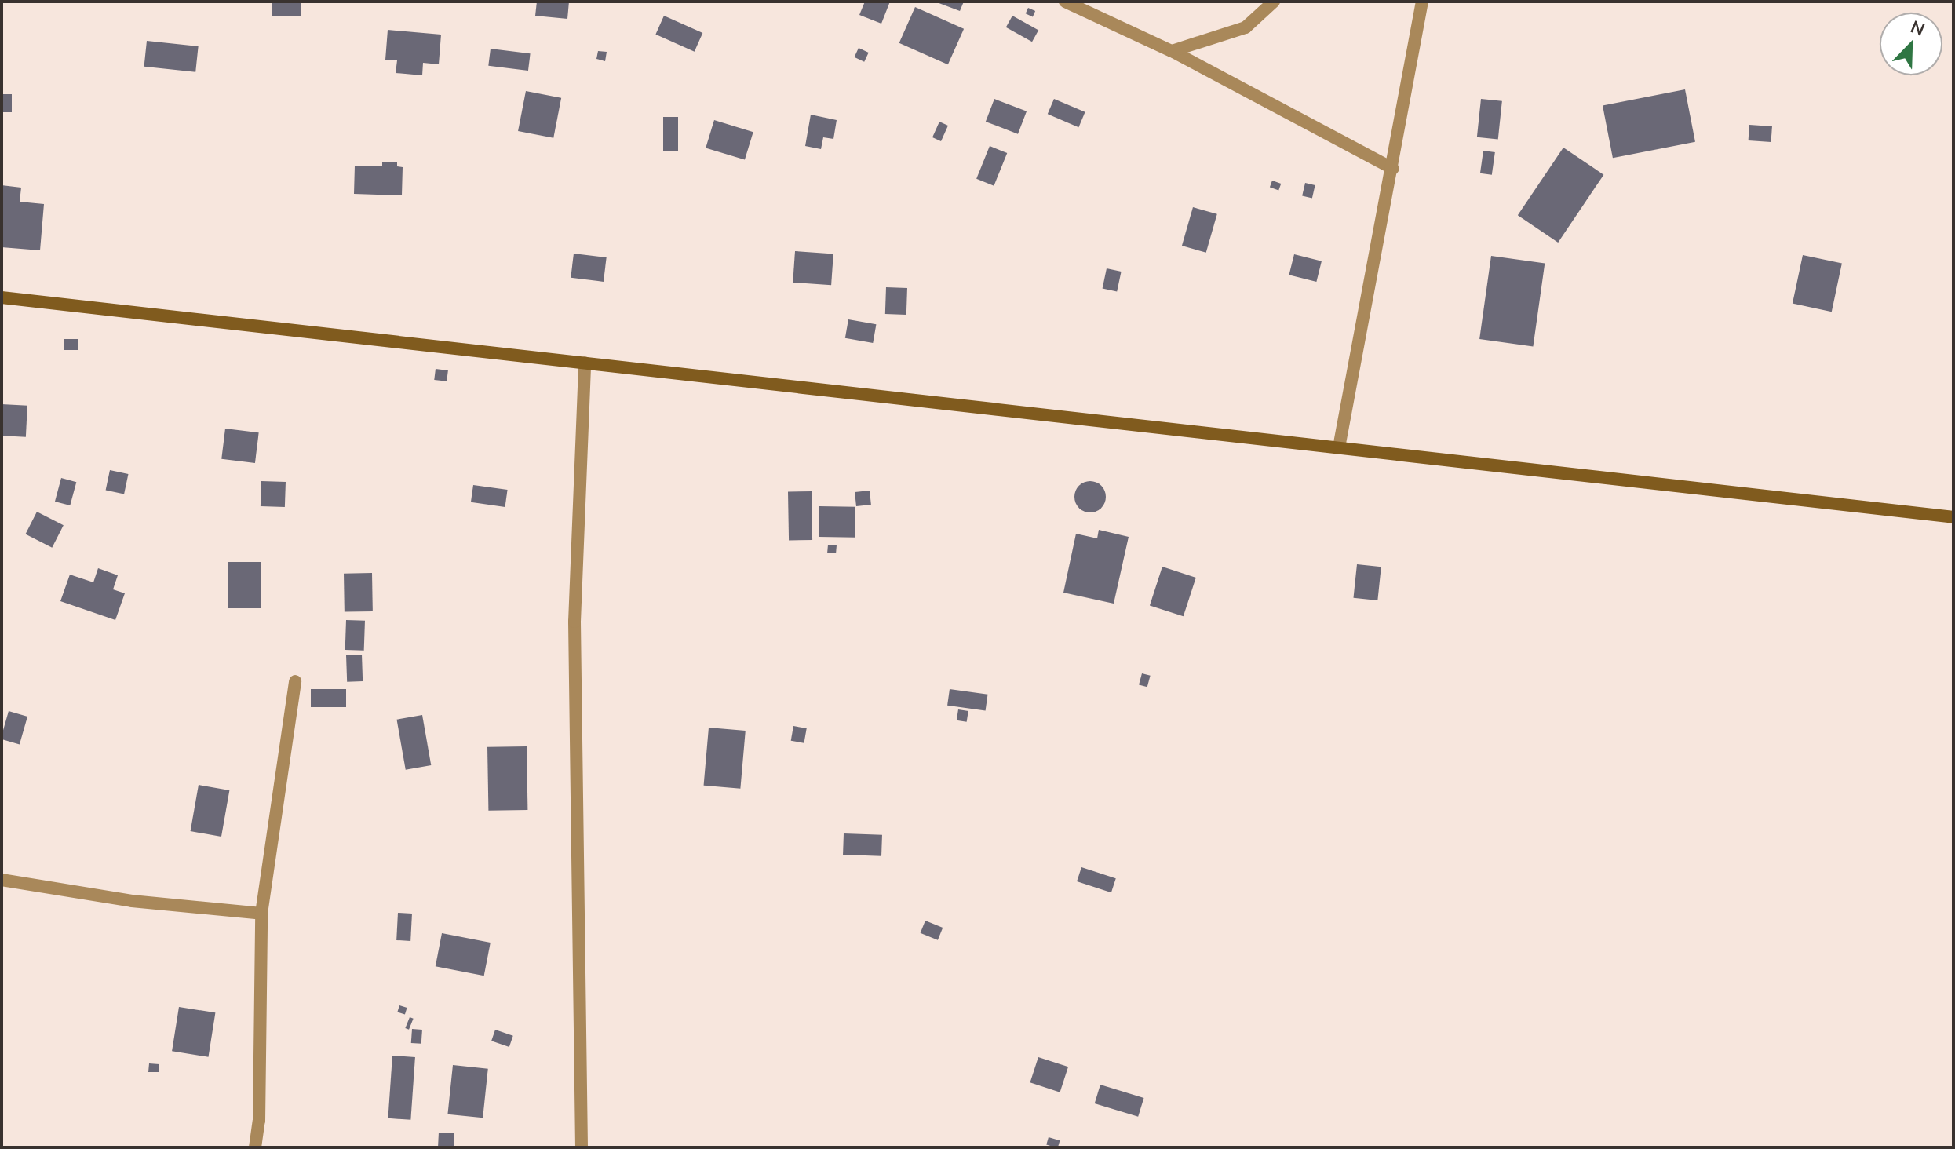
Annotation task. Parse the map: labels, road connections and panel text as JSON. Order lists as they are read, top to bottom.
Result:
{
  "north": "top right"
}
